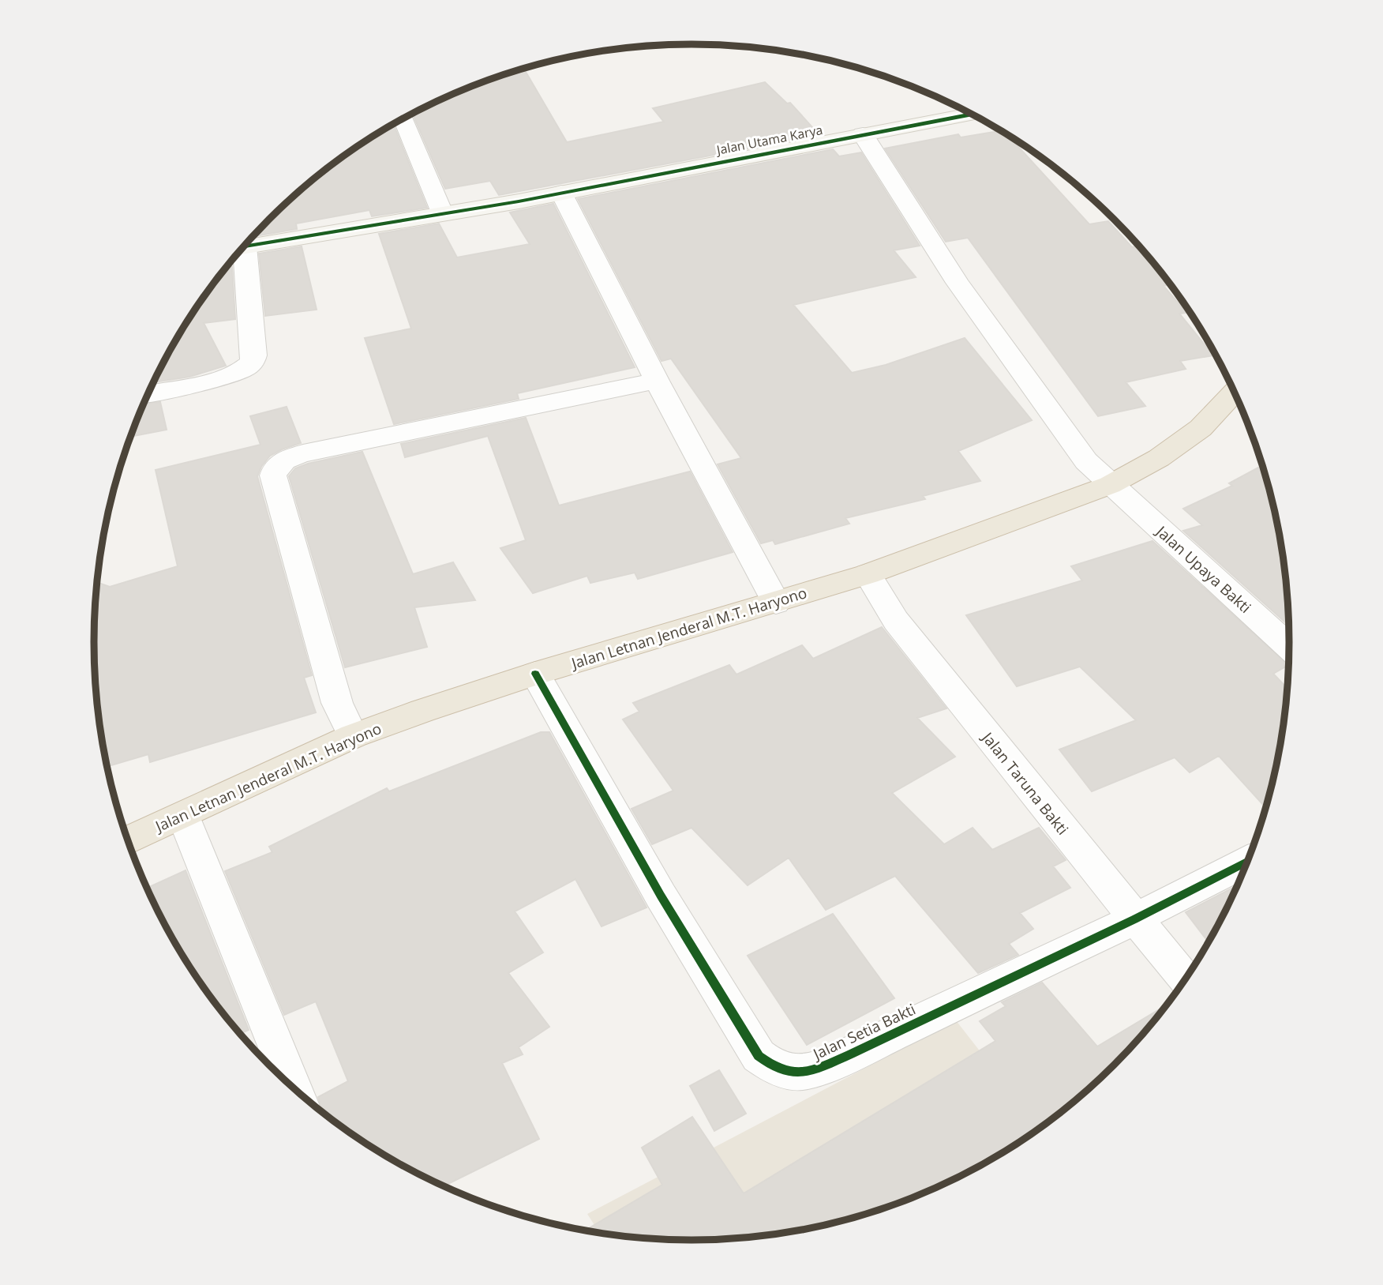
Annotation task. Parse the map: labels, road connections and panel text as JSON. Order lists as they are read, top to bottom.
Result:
{
  "streets": {
    "highway": ["Jalan Letnan Jenderal M.T. Haryono"],
    "street": [
      "Jalan Utama Karya",
      "Jalan Upaya Bakti",
      "Jalan Taruna Bakti",
      "Jalan Setia Bakti"
    ]
  },
  "crossings": [
    ["Jalan Utama Karya", "Jalan Upaya Bakti"],
    ["Jalan Upaya Bakti", "Jalan Letnan Jenderal M.T. Haryono"],
    ["Jalan Letnan Jenderal M.T. Haryono", "Jalan Taruna Bakti"],
    ["Jalan Letnan Jenderal M.T. Haryono", "Jalan Setia Bakti"],
    ["Jalan Taruna Bakti", "Jalan Setia Bakti"]
  ]
}
